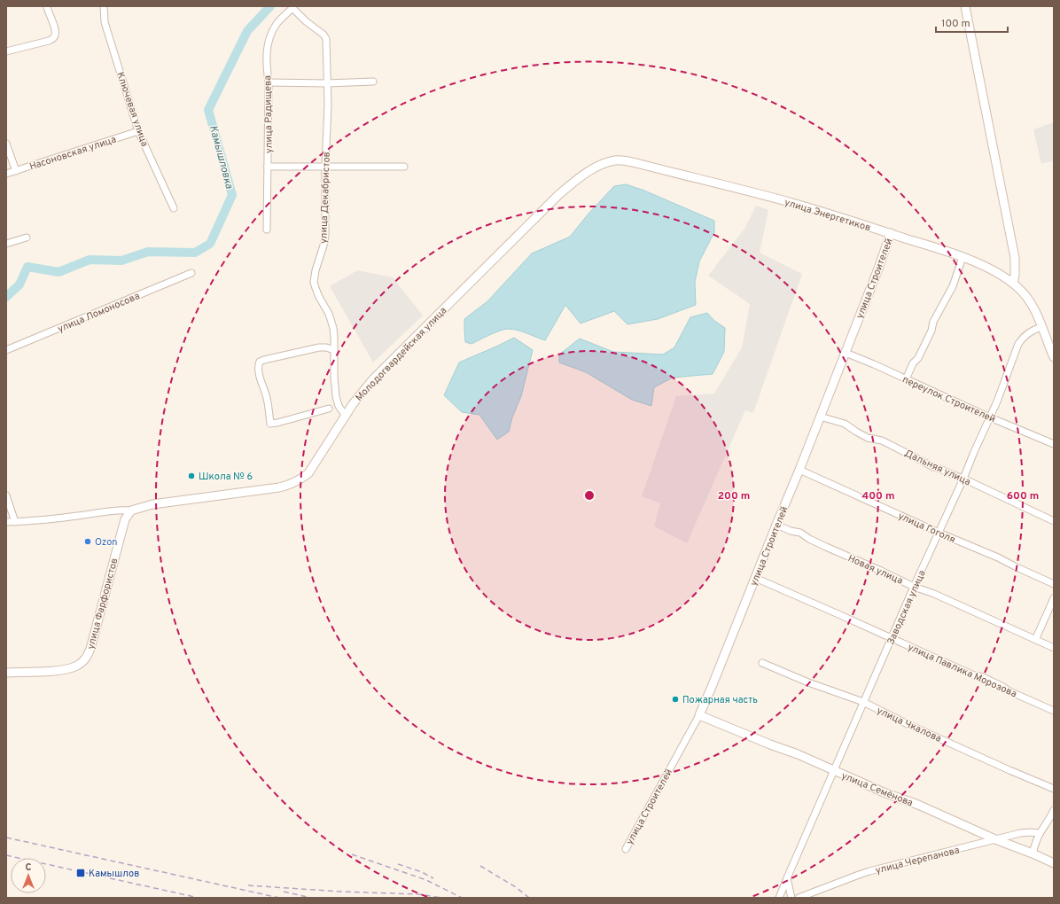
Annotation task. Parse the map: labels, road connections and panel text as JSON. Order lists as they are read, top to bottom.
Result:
{
  "streets": {
    "street": [
      "Ключевая улица",
      "улица Радищева",
      "Насоновская улица",
      "улица Декабристов",
      "улица Энергетиков",
      "улица Строителей",
      "улица Ломоносова",
      "Молодогвардейская улица",
      "переулок Строителей",
      "Дальняя улица",
      "улица Гоголя",
      "Новая улица",
      "улица Фарфористов",
      "Заводская улица",
      "улица Павлика Морозова",
      "улица Чкалова",
      "улица Семёнова",
      "улица Черепанова"
    ]
  },
  "crossings": [
    ["Ключевая улица", "Насоновская улица"],
    ["улица Радищева", "улица Декабристов"],
    ["улица Декабристов", "Молодогвардейская улица"],
    ["улица Энергетиков", "улица Строителей"],
    ["улица Энергетиков", "Молодогвардейская улица"],
    ["улица Энергетиков", "Заводская улица"],
    ["улица Строителей", "переулок Строителей"],
    ["улица Строителей", "Дальняя улица"],
    ["улица Строителей", "улица Гоголя"],
    ["улица Строителей", "Новая улица"],
    ["улица Строителей", "улица Павлика Морозова"],
    ["улица Строителей", "улица Семёнова"],
    ["Молодогвардейская улица", "улица Фарфористов"],
    ["переулок Строителей", "Заводская улица"],
    ["Дальняя улица", "Заводская улица"],
    ["улица Гоголя", "Заводская улица"],
    ["Новая улица", "Заводская улица"],
    ["Заводская улица", "улица Павлика Морозова"],
    ["Заводская улица", "улица Чкалова"],
    ["Заводская улица", "улица Семёнова"],
    ["улица Семёнова", "улица Черепанова"]
  ],
  "water": ["Камышловка"],
  "places": {
    "other": ["Школа № 6", "Ozon", "Пожарная часть"],
    "transit": ["Камышлов"]
  },
  "scale_bar": "100 m",
  "north": "top",
  "rings": ["200 m", "400 m", "600 m"]
}
